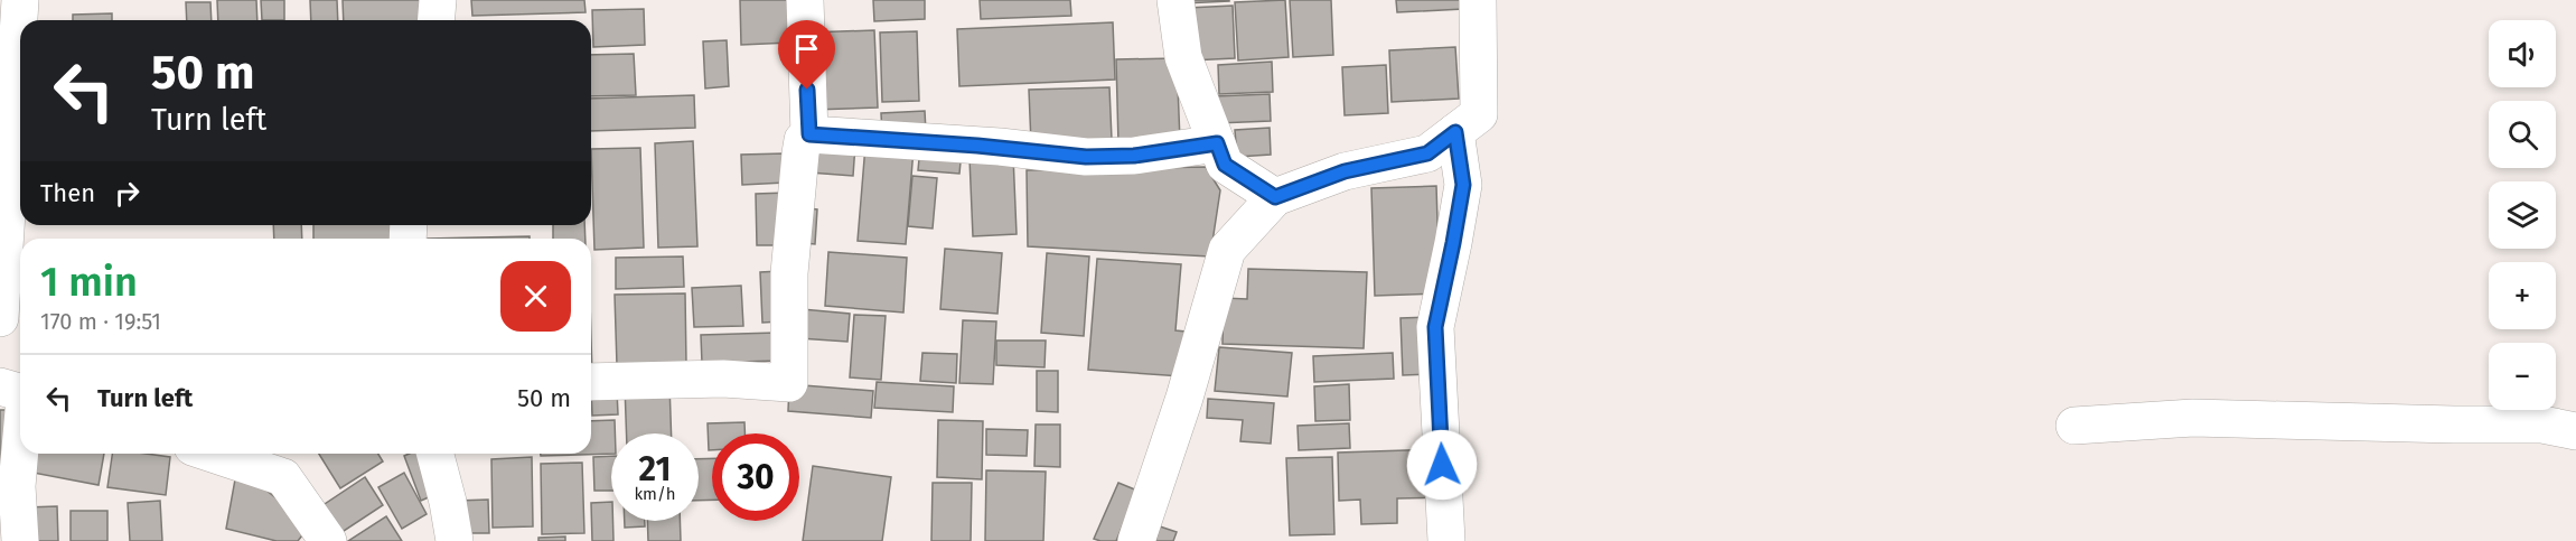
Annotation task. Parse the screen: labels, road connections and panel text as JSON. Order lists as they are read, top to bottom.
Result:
{
  "page": {
    "map_buttons": ["+", "−"],
    "turn": ["50 m", "Turn left"],
    "then": "Then",
    "heading": ["1 min", "170 m · 19:51"],
    "list": [
      {
        "name": "Turn left",
        "value": "50 m"
      }
    ],
    "speed": "21 km/h",
    "limit": "30"
  }
}
